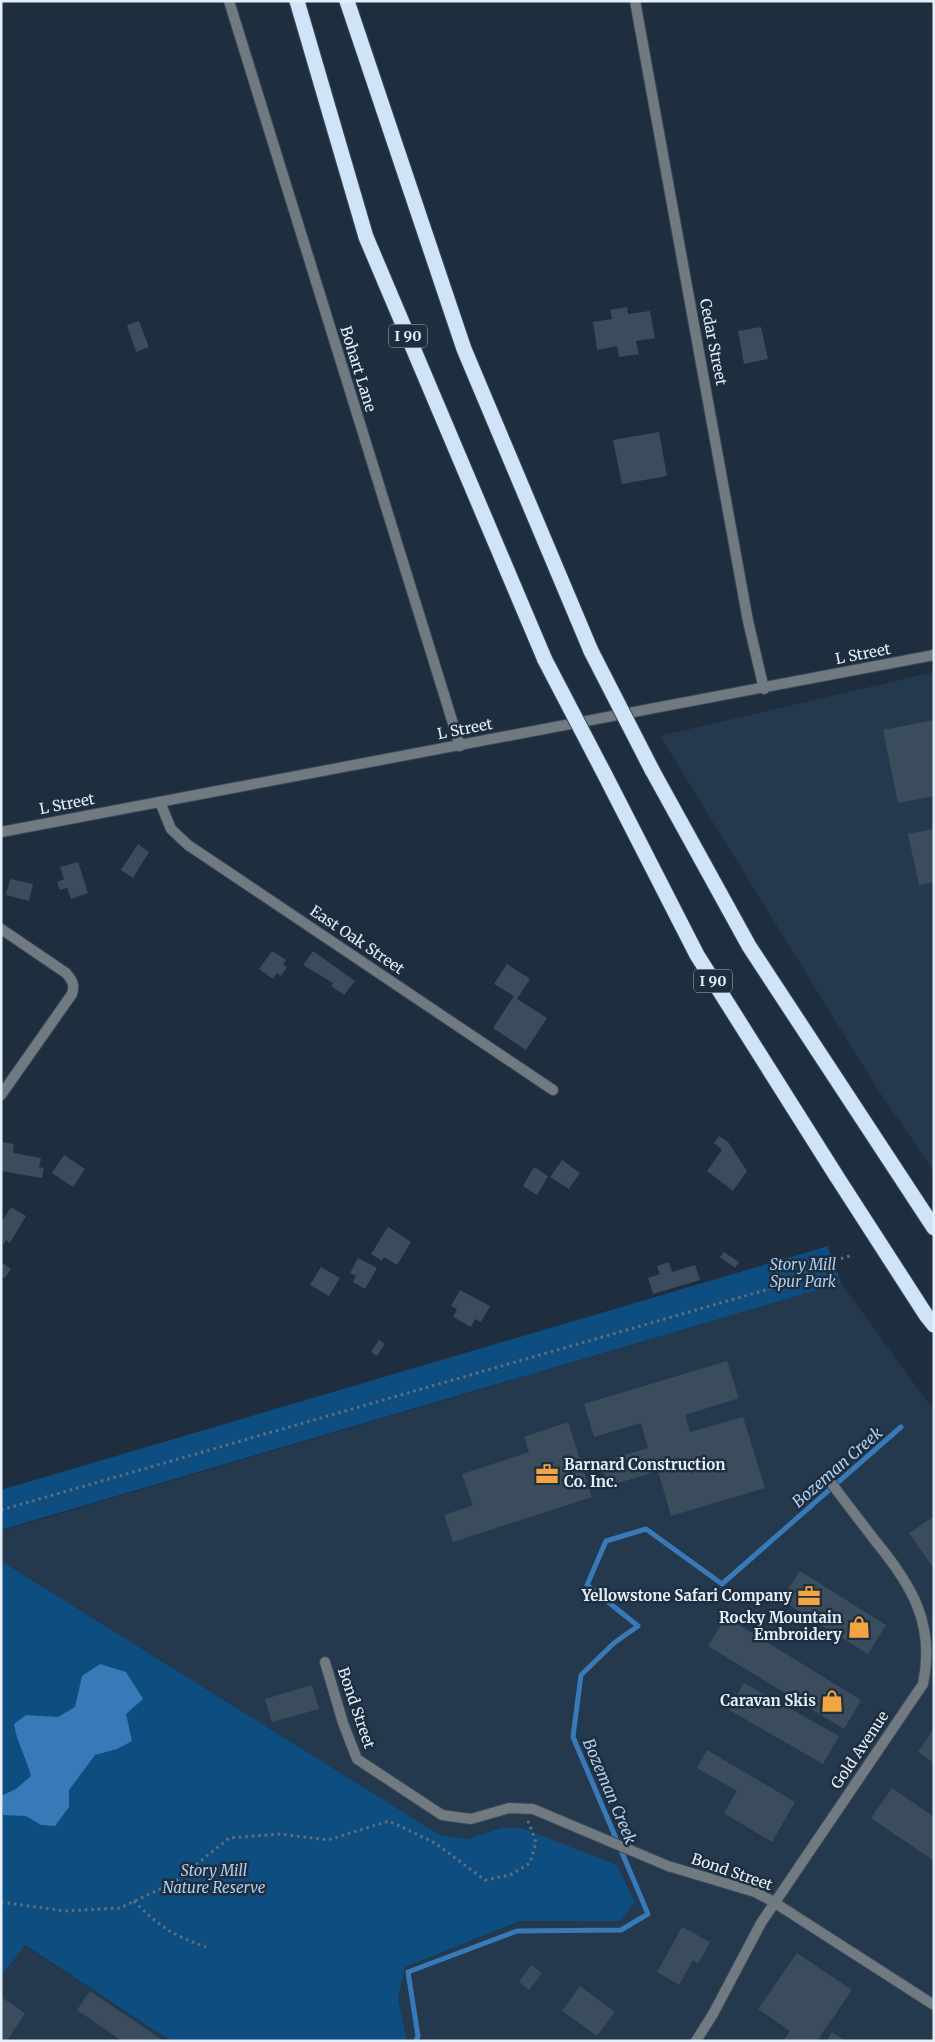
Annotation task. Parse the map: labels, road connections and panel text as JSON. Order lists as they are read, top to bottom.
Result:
{
  "streets": {
    "highway": ["I 90"],
    "street": [
      "Cedar Street",
      "Bohart Lane",
      "L Street",
      "East Oak Street",
      "Bond Street",
      "Gold Avenue"
    ]
  },
  "crossings": [
    ["Cedar Street", "L Street"],
    ["Bohart Lane", "L Street"],
    ["L Street", "East Oak Street"],
    ["Bond Street", "Gold Avenue"]
  ],
  "water": ["Bozeman Creek"],
  "parks": ["Story Mill Spur Park", "Story Mill Nature Reserve"],
  "places": {
    "office": ["Barnard Construction Co. Inc.", "Yellowstone Safari Company"],
    "shop": ["Rocky Mountain Embroidery", "Caravan Skis"]
  }
}
